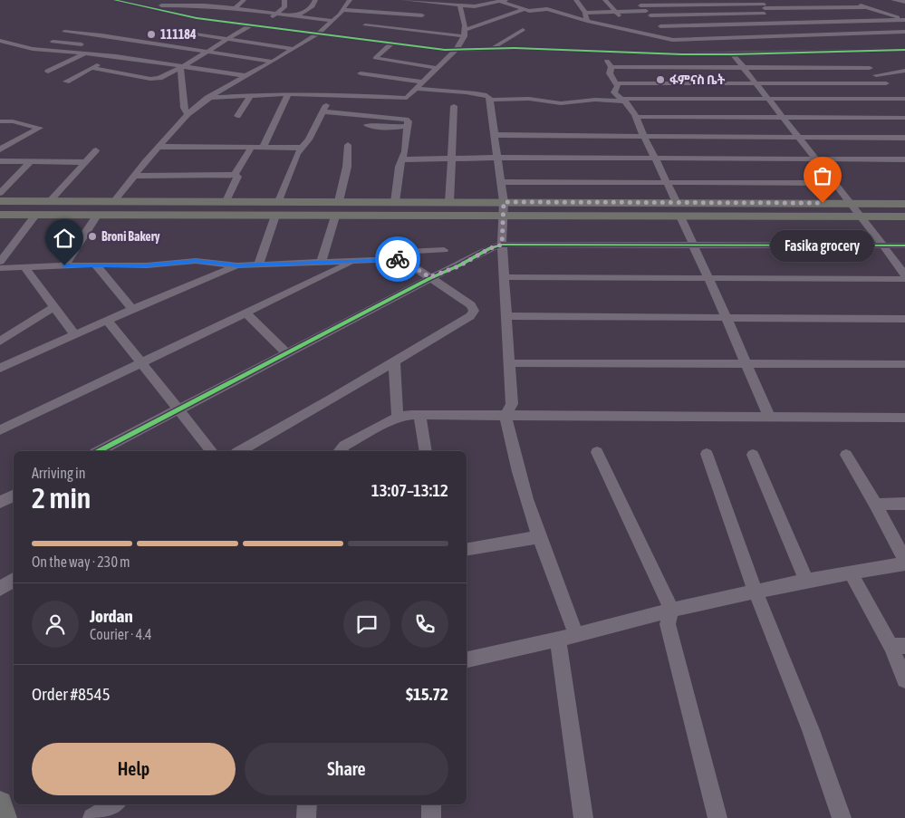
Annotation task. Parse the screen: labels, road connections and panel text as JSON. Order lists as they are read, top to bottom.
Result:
{
  "places": [
    "111184",
    "ፋምናስ ቤት",
    "Fasika grocery",
    "Broni Bakery"
  ],
  "page": {
    "bubble": "Fasika grocery",
    "heading": ["2 min", "Arriving in", "13:07–13:12"],
    "panel": [
      "Jordan",
      "Courier · 4.4",
      "Order #8545",
      "$15.72"
    ],
    "bar": "On the way · 230 m",
    "buttons": ["Help", "Share"]
  }
}
